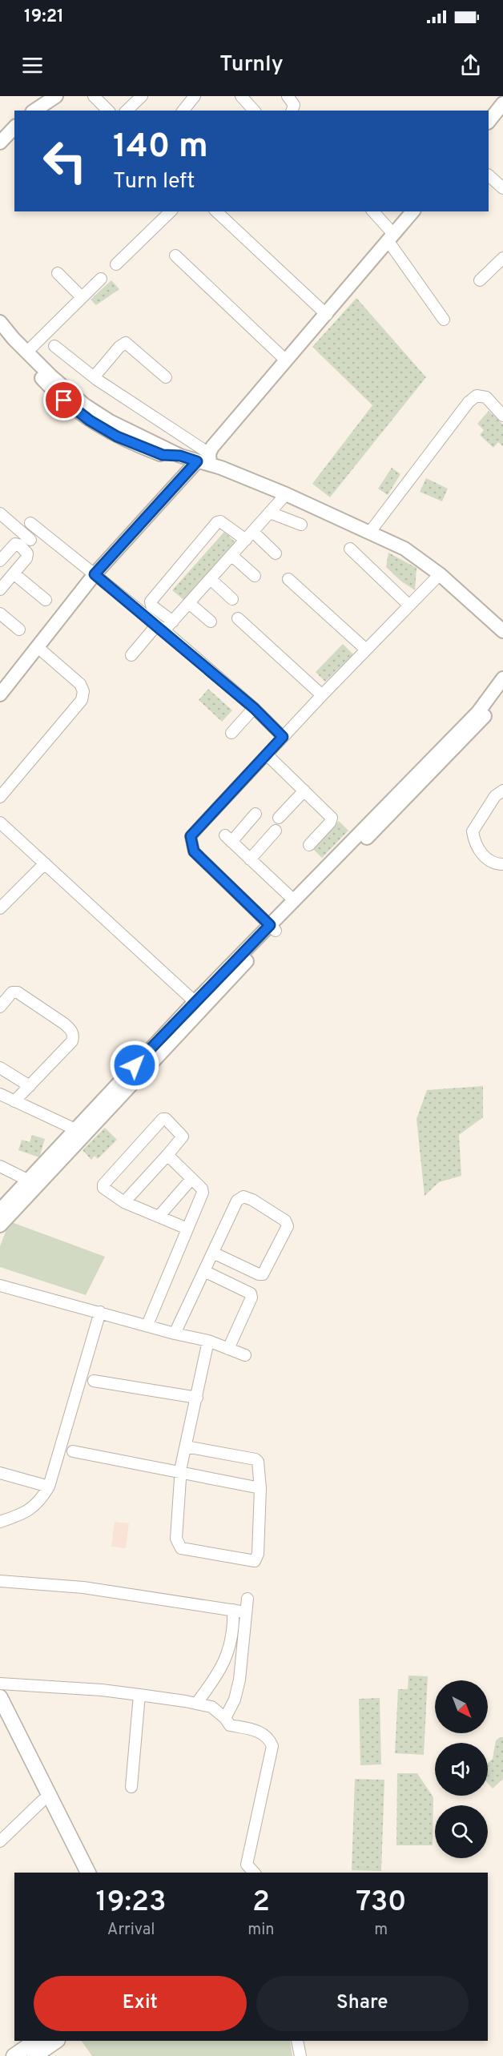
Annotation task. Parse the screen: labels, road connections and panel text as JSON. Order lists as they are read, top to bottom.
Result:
{
  "north": "bottom right",
  "page": {
    "status": "19:21",
    "header": "Turnly",
    "turn": ["140 m", "Turn left"],
    "eta": [
      "19:23",
      "Arrival",
      "2",
      "min",
      "730",
      "m"
    ],
    "buttons": ["Exit", "Share"]
  }
}
